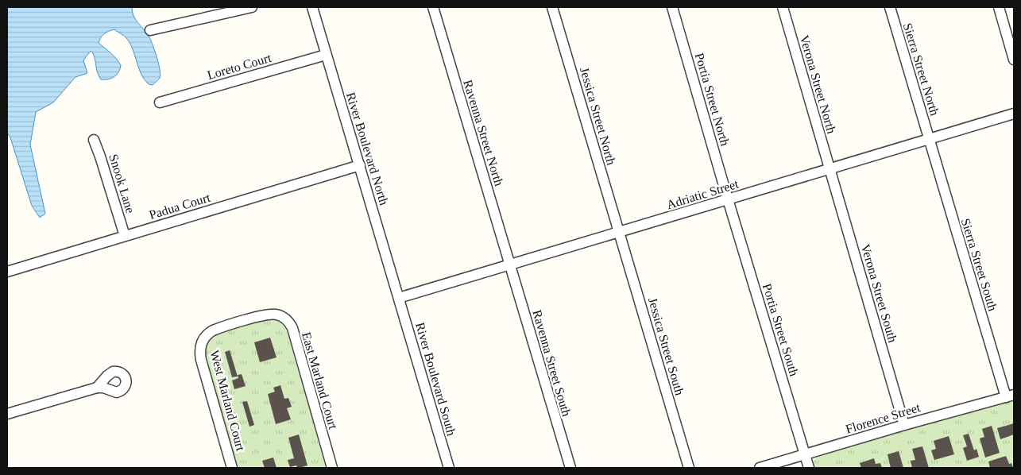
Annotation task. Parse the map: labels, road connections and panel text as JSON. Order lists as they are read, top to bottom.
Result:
{
  "streets": {
    "street": [
      "Loreto Court",
      "Sierra Street North",
      "Verona Street North",
      "Portia Street North",
      "Jessica Street North",
      "Ravenna Street North",
      "River Boulevard North",
      "Snook Lane",
      "Adriatic Street",
      "Padua Court",
      "Sierra Street South",
      "Verona Street South",
      "Portia Street South",
      "Jessica Street South",
      "Ravenna Street South",
      "River Boulevard South",
      "East Marland Court",
      "West Marland Court",
      "Florence Street"
    ]
  },
  "crossings": [
    ["Loreto Court", "River Boulevard North"],
    ["Sierra Street North", "Adriatic Street"],
    ["Sierra Street North", "Sierra Street South"],
    ["Verona Street North", "Adriatic Street"],
    ["Verona Street North", "Verona Street South"],
    ["Portia Street North", "Adriatic Street"],
    ["Portia Street North", "Portia Street South"],
    ["Jessica Street North", "Adriatic Street"],
    ["Jessica Street North", "Jessica Street South"],
    ["Ravenna Street North", "Adriatic Street"],
    ["Ravenna Street North", "Ravenna Street South"],
    ["River Boulevard North", "Adriatic Street"],
    ["River Boulevard North", "Padua Court"],
    ["River Boulevard North", "River Boulevard South"],
    ["Snook Lane", "Padua Court"],
    ["Adriatic Street", "Sierra Street South"],
    ["Adriatic Street", "Verona Street South"],
    ["Adriatic Street", "Portia Street South"],
    ["Adriatic Street", "Jessica Street South"],
    ["Adriatic Street", "Ravenna Street South"],
    ["Adriatic Street", "River Boulevard South"],
    ["Sierra Street South", "Florence Street"],
    ["Verona Street South", "Florence Street"],
    ["Portia Street South", "Florence Street"],
    ["East Marland Court", "West Marland Court"]
  ]
}
